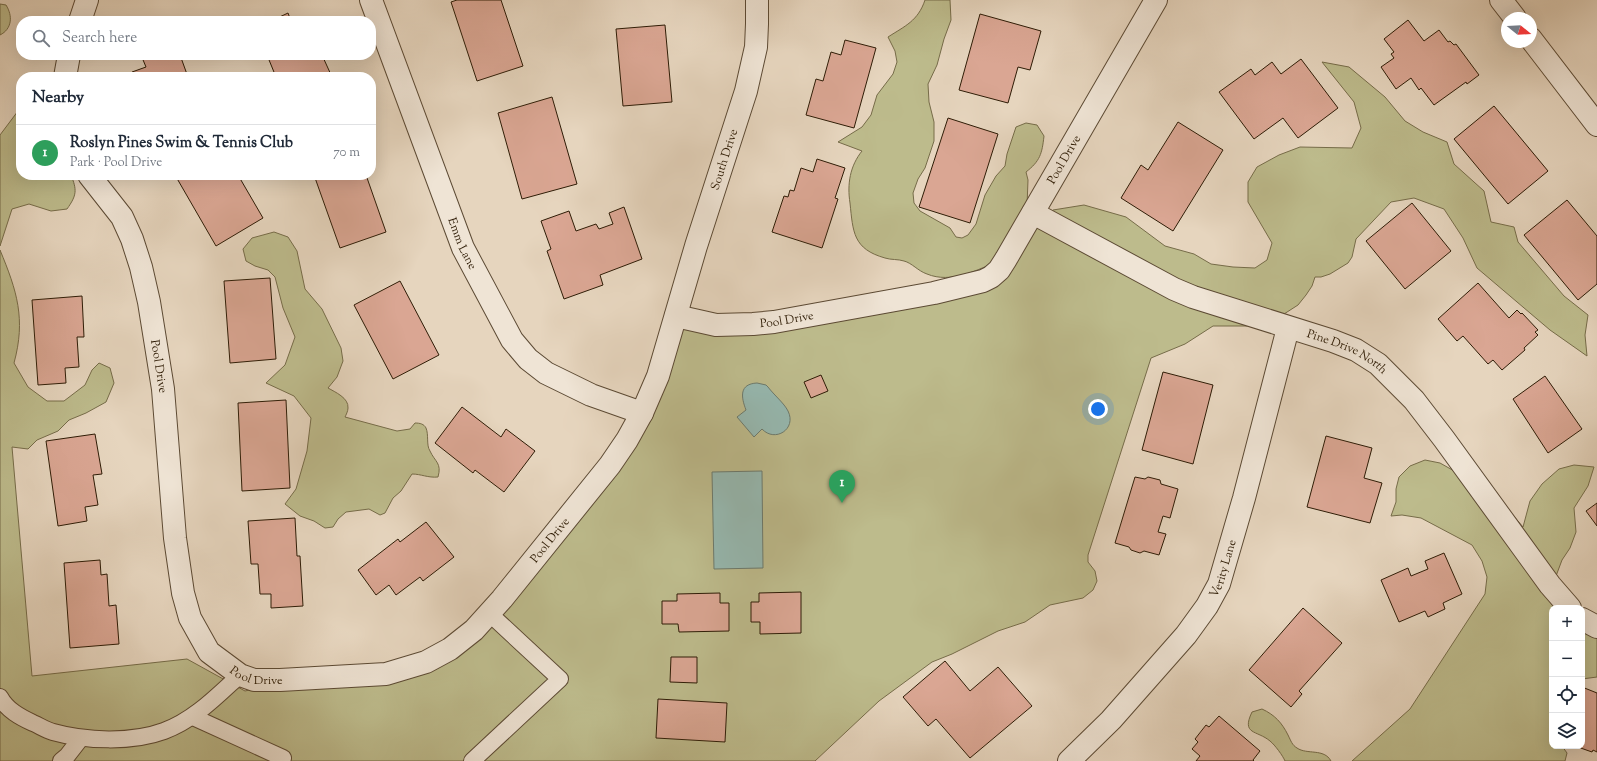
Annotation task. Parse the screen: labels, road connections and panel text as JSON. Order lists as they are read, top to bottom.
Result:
{
  "streets": {
    "street": [
      "Pool Drive",
      "South Drive",
      "Emm Lane",
      "Pine Drive North",
      "Verity Lane"
    ]
  },
  "crossings": [
    ["Pool Drive", "South Drive"],
    ["Pool Drive", "Emm Lane"],
    ["Pool Drive", "Pine Drive North"],
    ["Pine Drive North", "Verity Lane"]
  ],
  "north": "right",
  "page": {
    "search": "Search here",
    "heading": "Nearby",
    "list": [
      {
        "mark": "1",
        "name": "Roslyn Pines Swim & Tennis Club",
        "note": "Park · Pool Drive",
        "value": "70 m"
      }
    ],
    "pins": "1",
    "map_buttons": ["+", "−"]
  }
}
